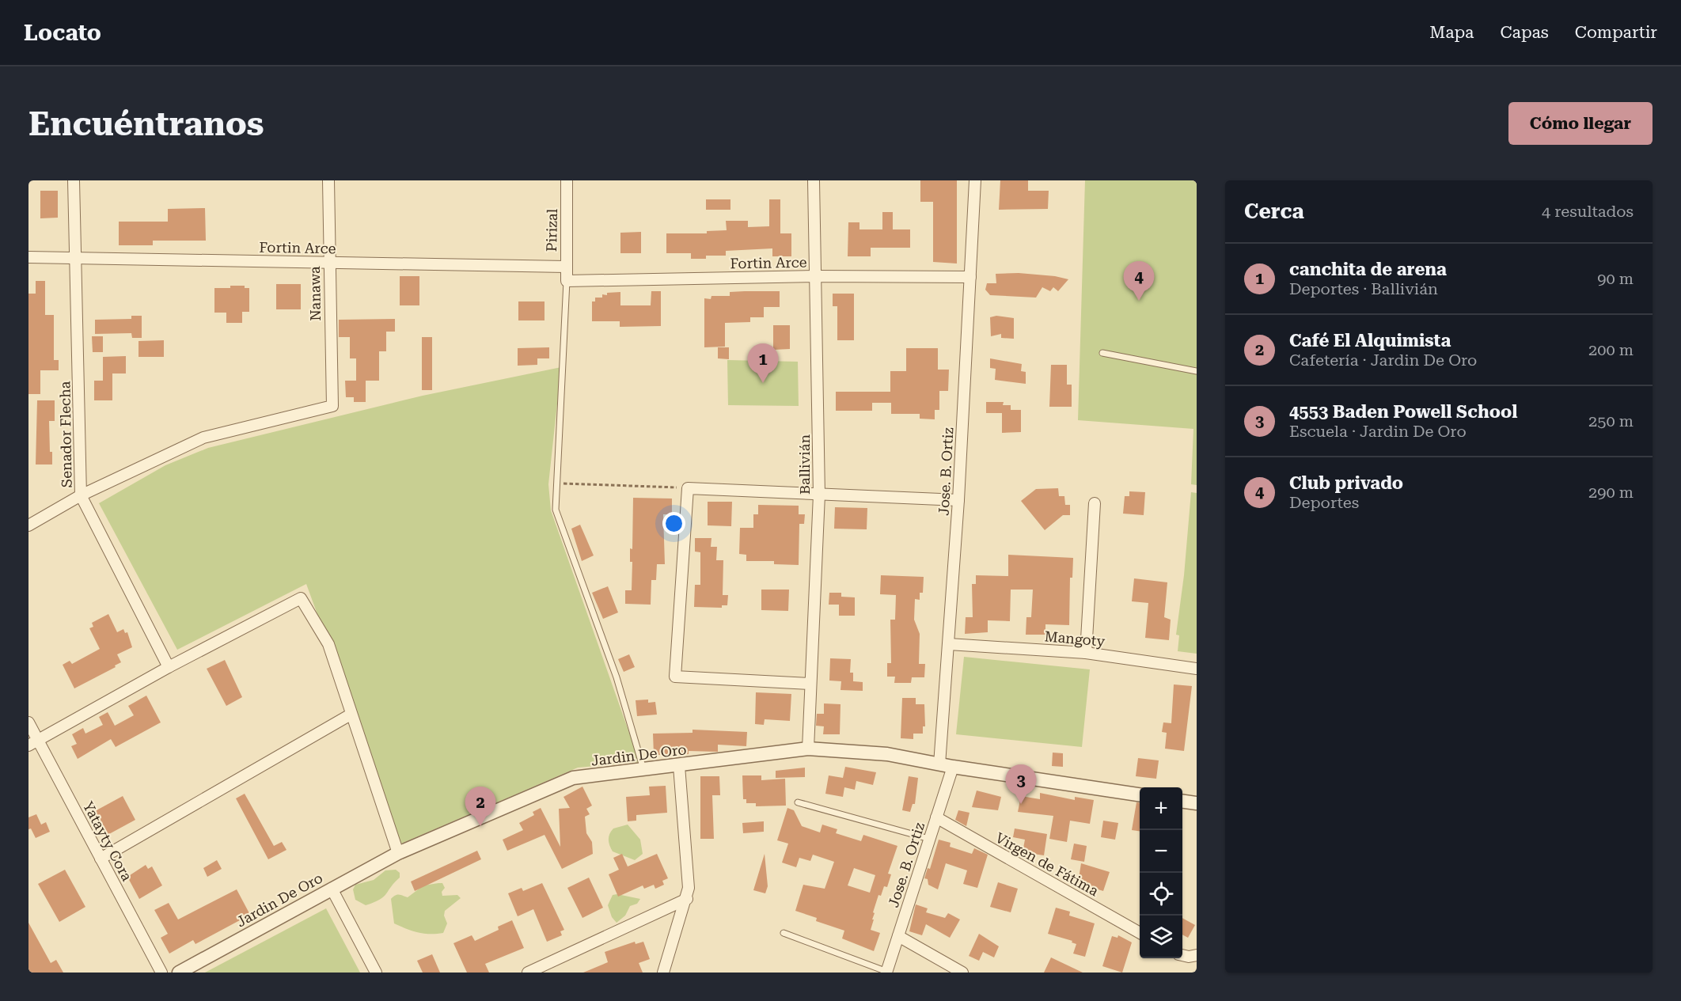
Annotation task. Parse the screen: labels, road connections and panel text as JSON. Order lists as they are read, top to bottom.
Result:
{
  "streets": {
    "street": [
      "Pirizal",
      "Fortin Arce",
      "Nanawa",
      "Senador Flecha",
      "Ballivián",
      "Jose. B. Ortiz",
      "Mangoty",
      "Jardin De Oro",
      "Yatayty Cora",
      "Virgen de Fátima"
    ]
  },
  "crossings": [
    ["Pirizal", "Fortin Arce"],
    ["Fortin Arce", "Nanawa"],
    ["Fortin Arce", "Senador Flecha"],
    ["Fortin Arce", "Ballivián"],
    ["Fortin Arce", "Jose. B. Ortiz"],
    ["Nanawa", "Senador Flecha"],
    ["Ballivián", "Jardin De Oro"],
    ["Jose. B. Ortiz", "Mangoty"],
    ["Jose. B. Ortiz", "Jardin De Oro"],
    ["Jose. B. Ortiz", "Virgen de Fátima"]
  ],
  "page": {
    "header": "Locato",
    "nav": ["Mapa", "Capas", "Compartir"],
    "buttons": "Cómo llegar",
    "title": "Encuéntranos",
    "heading": ["Cerca", "4 resultados"],
    "list": [
      {
        "mark": "1",
        "name": "canchita de arena",
        "note": "Deportes · Ballivián",
        "value": "90 m"
      },
      {
        "mark": "2",
        "name": "Café El Alquimista",
        "note": "Cafetería · Jardin De Oro",
        "value": "200 m"
      },
      {
        "mark": "3",
        "name": "4553 Baden Powell School",
        "note": "Escuela · Jardin De Oro",
        "value": "250 m"
      },
      {
        "mark": "4",
        "name": "Club privado",
        "note": "Deportes",
        "value": "290 m"
      }
    ],
    "pins": [
      "4",
      "1",
      "3",
      "2"
    ],
    "map_buttons": ["+", "−"]
  }
}
